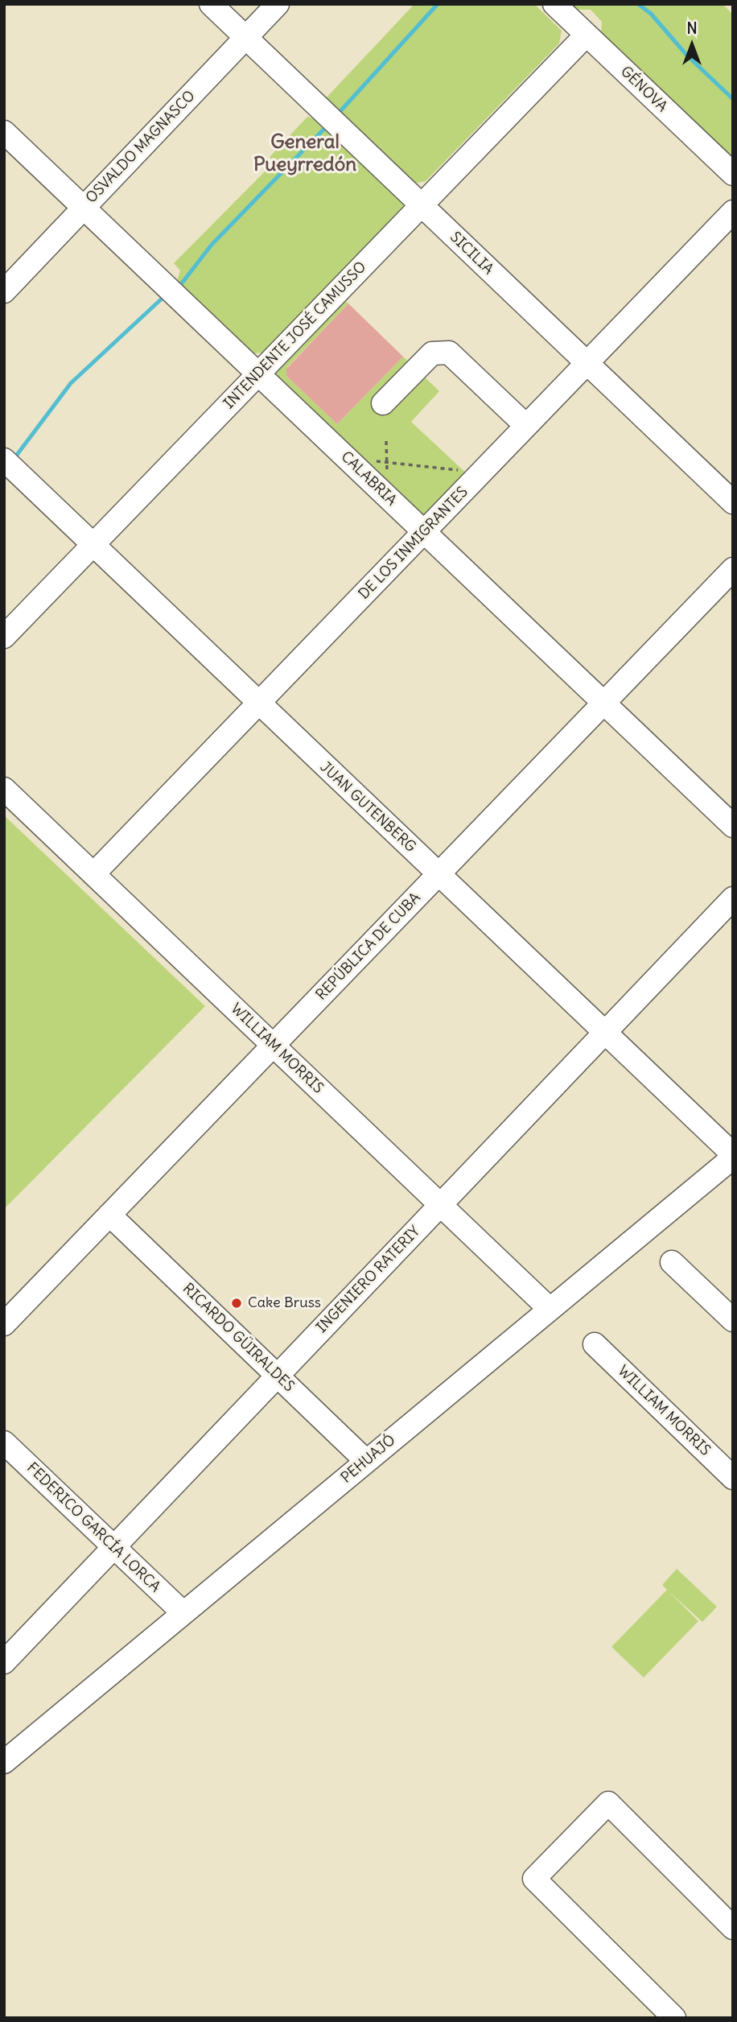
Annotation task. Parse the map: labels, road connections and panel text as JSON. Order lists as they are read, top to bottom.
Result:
{
  "streets": {
    "street": [
      "GÉNOVA",
      "OSVALDO MAGNASCO",
      "SICILIA",
      "INTENDENTE JOSÉ CAMUSSO",
      "CALABRIA",
      "DE LOS INMIGRANTES",
      "JUAN GUTENBERG",
      "REPÚBLICA DE CUBA",
      "WILLIAM MORRIS",
      "INGENIERO RATERIY",
      "RICARDO GÜIRALDES",
      "PEHUAJÓ",
      "FEDERICO GARCÍA LORCA"
    ]
  },
  "crossings": [
    ["GÉNOVA", "INTENDENTE JOSÉ CAMUSSO"],
    ["OSVALDO MAGNASCO", "SICILIA"],
    ["OSVALDO MAGNASCO", "CALABRIA"],
    ["SICILIA", "INTENDENTE JOSÉ CAMUSSO"],
    ["SICILIA", "DE LOS INMIGRANTES"],
    ["INTENDENTE JOSÉ CAMUSSO", "CALABRIA"],
    ["INTENDENTE JOSÉ CAMUSSO", "JUAN GUTENBERG"],
    ["CALABRIA", "DE LOS INMIGRANTES"],
    ["CALABRIA", "REPÚBLICA DE CUBA"],
    ["DE LOS INMIGRANTES", "JUAN GUTENBERG"],
    ["DE LOS INMIGRANTES", "WILLIAM MORRIS"],
    ["JUAN GUTENBERG", "REPÚBLICA DE CUBA"],
    ["JUAN GUTENBERG", "INGENIERO RATERIY"],
    ["JUAN GUTENBERG", "PEHUAJÓ"],
    ["REPÚBLICA DE CUBA", "WILLIAM MORRIS"],
    ["REPÚBLICA DE CUBA", "RICARDO GÜIRALDES"],
    ["WILLIAM MORRIS", "INGENIERO RATERIY"],
    ["WILLIAM MORRIS", "PEHUAJÓ"],
    ["INGENIERO RATERIY", "RICARDO GÜIRALDES"],
    ["INGENIERO RATERIY", "FEDERICO GARCÍA LORCA"],
    ["RICARDO GÜIRALDES", "PEHUAJÓ"],
    ["PEHUAJÓ", "FEDERICO GARCÍA LORCA"]
  ],
  "districts": ["General Pueyrredón"],
  "places": ["Cake Bruss"],
  "north": "top"
}
